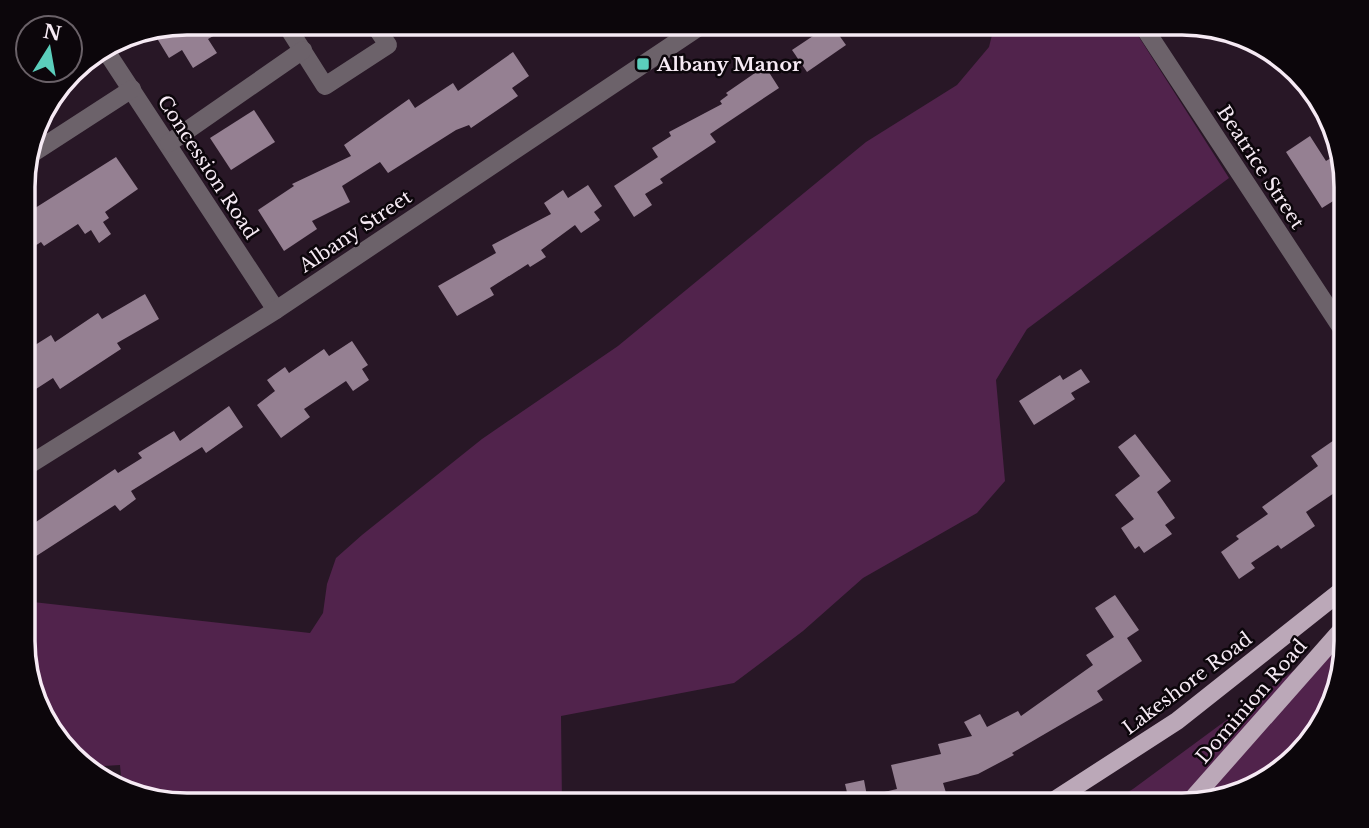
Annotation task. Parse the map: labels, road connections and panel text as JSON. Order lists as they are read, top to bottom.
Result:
{
  "streets": {
    "main road": ["Lakeshore Road", "Dominion Road"],
    "street": ["Concession Road", "Beatrice Street", "Albany Street"]
  },
  "crossings": [
    ["Concession Road", "Albany Street"]
  ],
  "places": {
    "transit": ["Albany Manor"]
  },
  "north": "top"
}
